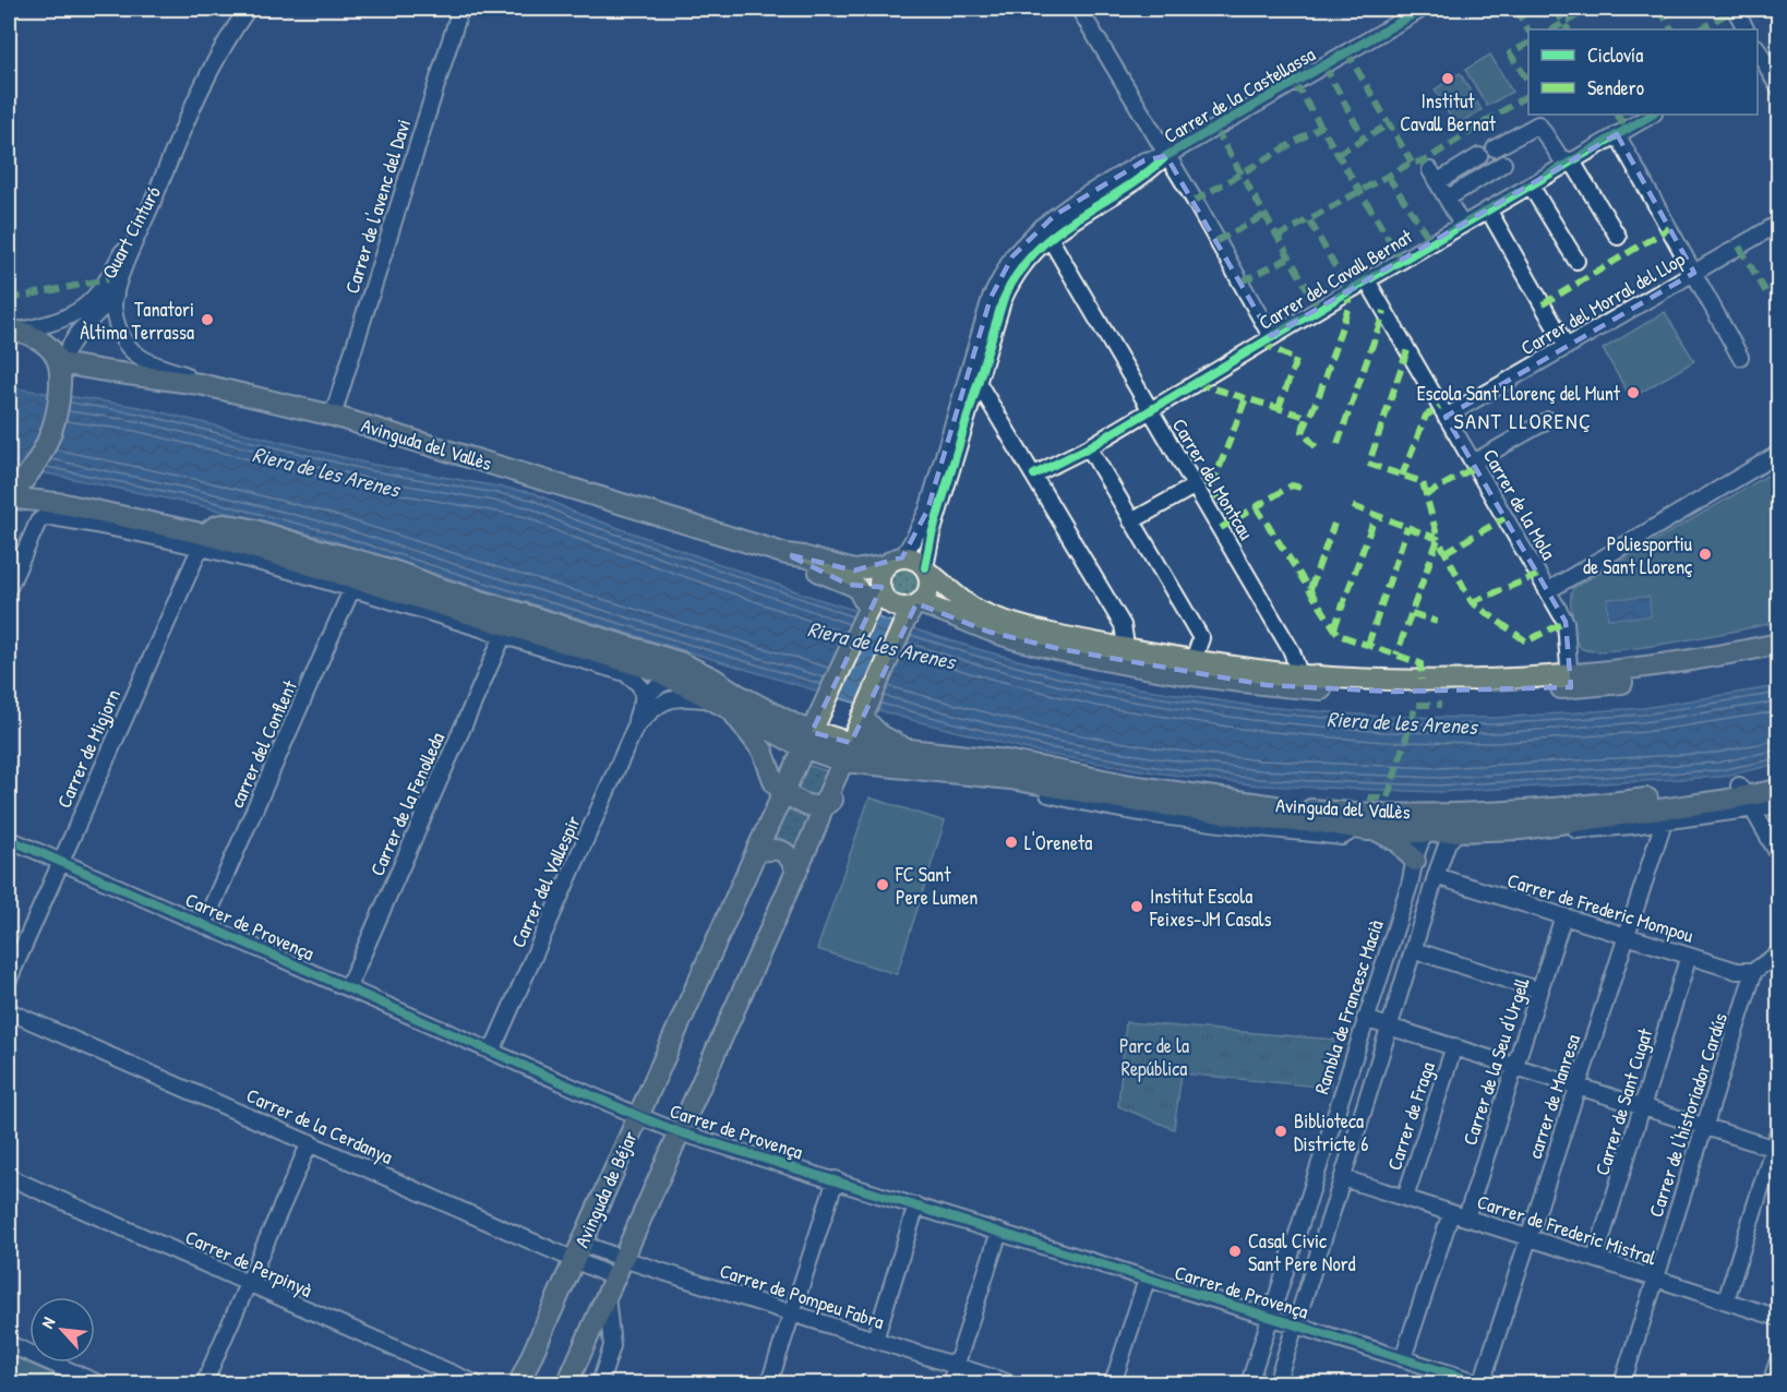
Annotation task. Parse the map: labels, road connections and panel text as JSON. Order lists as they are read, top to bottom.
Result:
{
  "streets": {
    "main road": ["Quart Cinturó", "Avinguda del Vallès", "Avinguda de Béjar"],
    "street": [
      "Carrer de la Castellassa",
      "Carrer de l'avenc del Davi",
      "Carrer del Cavall Bernat",
      "Carrer del Morral del Llop",
      "Carrer del Montcau",
      "Carrer de la Mola",
      "carrer del Conflent",
      "Carrer de Migjorn",
      "Carrer de la Fenolleda",
      "Carrer del Vallespir",
      "Carrer de Frederic Mompou",
      "Carrer de Provença",
      "Rambla de Francesc Macià",
      "Carrer de la Seu d'Urgell",
      "carrer de Manresa",
      "Carrer de Sant Cugat",
      "Carrer de l'historiador Cardús",
      "Carrer de Fraga",
      "Carrer de la Cerdanya",
      "Carrer de Frederic Mistral",
      "Carrer de Perpinyà",
      "Carrer de Pompeu Fabra"
    ]
  },
  "crossings": [
    ["Carrer de la Castellassa", "Avinguda del Vallès"],
    ["Carrer de la Castellassa", "Carrer del Montcau"],
    ["Carrer de l'avenc del Davi", "Avinguda del Vallès"],
    ["Quart Cinturó", "Avinguda del Vallès"],
    ["Carrer del Cavall Bernat", "Carrer del Montcau"],
    ["Carrer del Cavall Bernat", "Carrer de la Mola"],
    ["Carrer del Morral del Llop", "Carrer de la Mola"],
    ["Avinguda del Vallès", "carrer del Conflent"],
    ["Avinguda del Vallès", "Carrer de Migjorn"],
    ["Avinguda del Vallès", "Carrer de la Fenolleda"],
    ["Avinguda del Vallès", "Rambla de Francesc Macià"],
    ["Avinguda del Vallès", "carrer de Manresa"],
    ["carrer del Conflent", "Carrer de Provença"],
    ["Carrer de Migjorn", "Carrer de Provença"],
    ["Carrer de la Fenolleda", "Carrer de Provença"],
    ["Carrer del Vallespir", "Carrer de Provença"],
    ["Carrer de Frederic Mompou", "Carrer de la Seu d'Urgell"],
    ["Carrer de Frederic Mompou", "carrer de Manresa"],
    ["Carrer de Frederic Mompou", "Carrer de Sant Cugat"],
    ["Carrer de Frederic Mompou", "Carrer de l'historiador Cardús"],
    ["Carrer de Provença", "Rambla de Francesc Macià"],
    ["Carrer de Provença", "carrer de Manresa"],
    ["Carrer de Provença", "Avinguda de Béjar"],
    ["Carrer de la Seu d'Urgell", "Carrer de Frederic Mistral"],
    ["carrer de Manresa", "Carrer de Frederic Mistral"],
    ["Carrer de Sant Cugat", "Carrer de Frederic Mistral"],
    ["Carrer de l'historiador Cardús", "Carrer de Frederic Mistral"],
    ["Carrer de Fraga", "Carrer de Frederic Mistral"],
    ["Carrer de la Cerdanya", "Avinguda de Béjar"],
    ["Carrer de la Cerdanya", "Carrer de Pompeu Fabra"]
  ],
  "districts": ["SANT LLORENÇ"],
  "water": ["Riera de les Arenes"],
  "parks": ["Parc de la República"],
  "places": [
    "Institut Cavall Bernat",
    "Tanatori Àltima Terrassa",
    "Escola Sant Llorenç del Munt",
    "Poliesportiu de Sant Llorenç",
    "L'Oreneta",
    "FC Sant Pere Lumen",
    "Institut Escola Feixes-JM Casals",
    "Biblioteca Districte 6",
    "Casal Civic Sant Pere Nord"
  ],
  "legend": ["Ciclovía", "Sendero"],
  "north": "top left"
}
